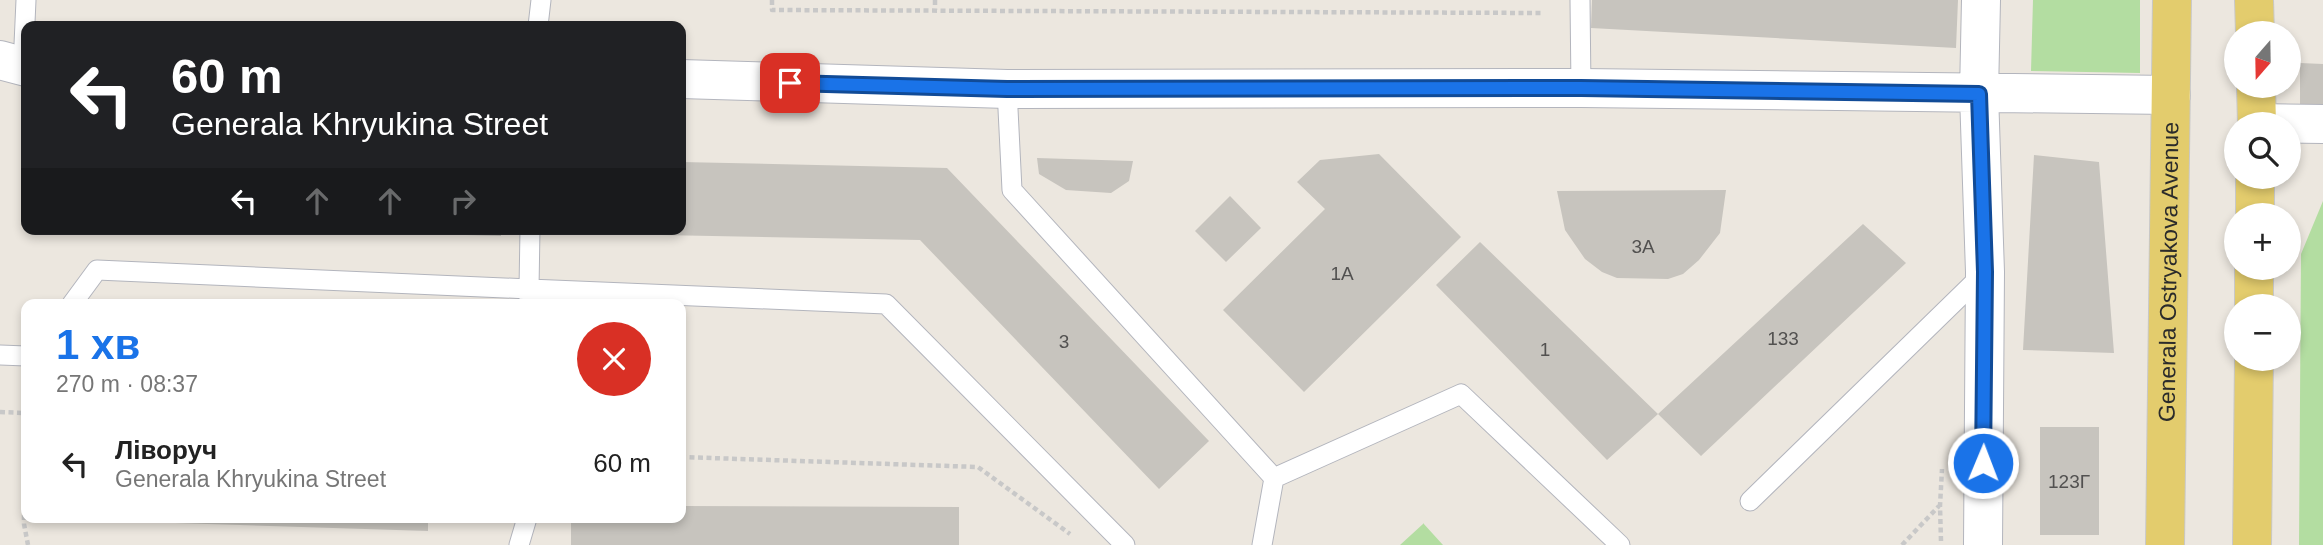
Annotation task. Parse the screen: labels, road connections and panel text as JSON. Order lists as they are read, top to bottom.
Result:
{
  "streets": {
    "main road": ["Generala Ostryakova Avenue"]
  },
  "house_numbers": [
    "3А",
    "1А",
    "133",
    "3",
    "1",
    "123Г"
  ],
  "north": "bottom",
  "page": {
    "map_buttons": ["+", "−"],
    "turn": ["60 m", "Generala Khryukina Street"],
    "heading": ["1 хв", "270 m · 08:37"],
    "list": [
      {
        "name": "Ліворуч",
        "note": "Generala Khryukina Street",
        "value": "60 m"
      }
    ]
  }
}
